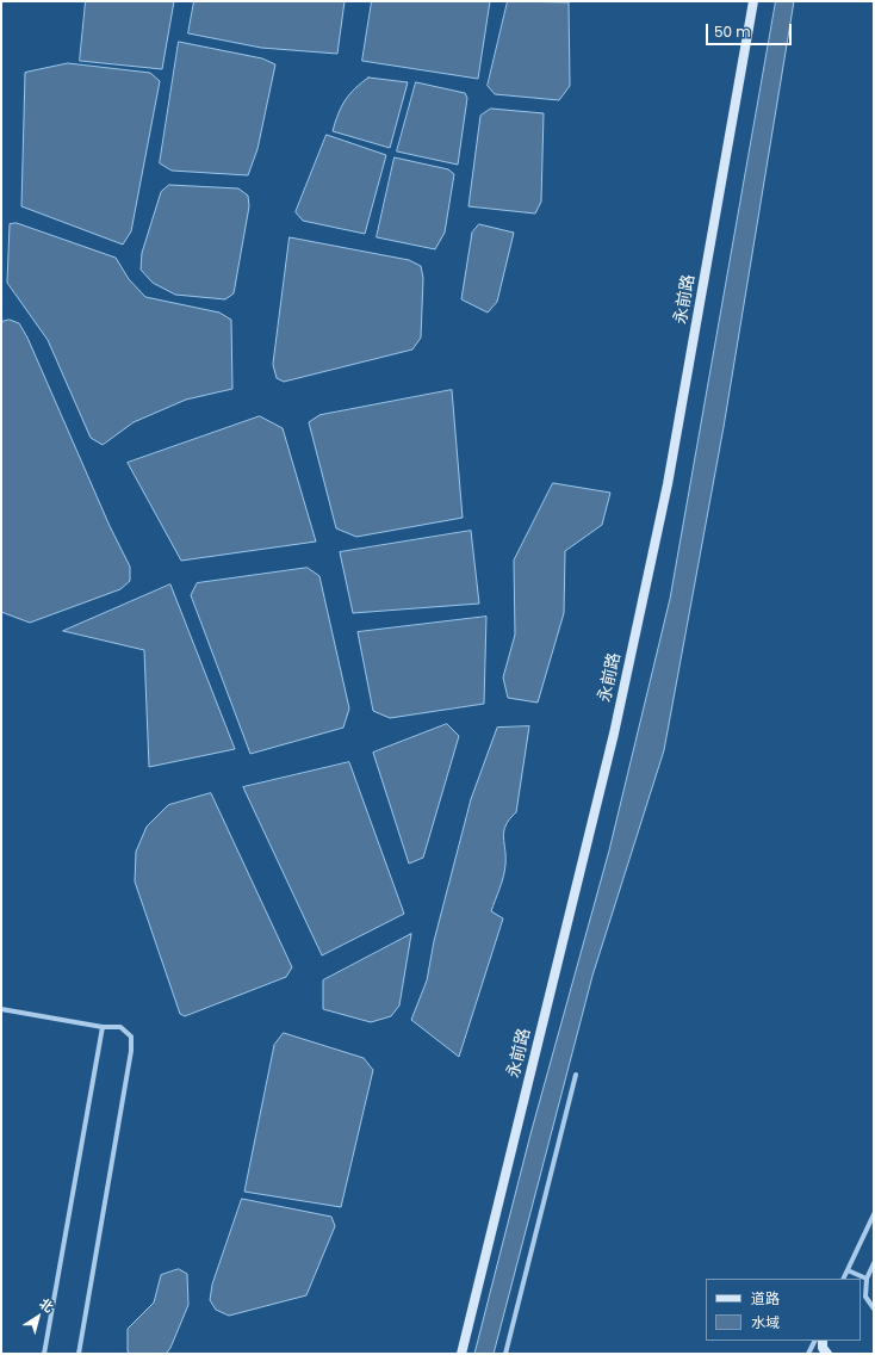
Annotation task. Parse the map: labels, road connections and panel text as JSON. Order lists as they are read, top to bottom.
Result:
{
  "streets": {
    "street": ["永前路"]
  },
  "legend": ["道路", "水域"],
  "scale_bar": "50 m",
  "north": "top right"
}
